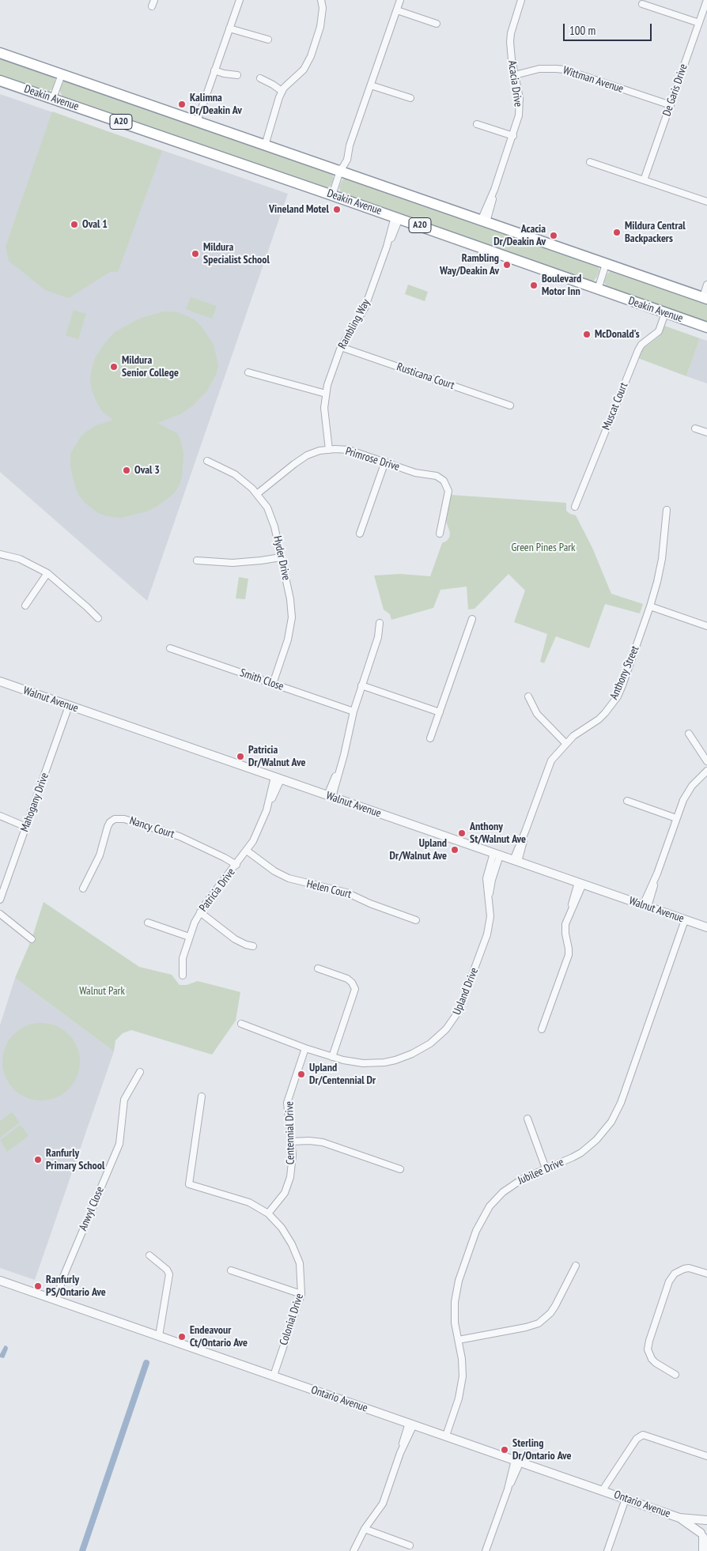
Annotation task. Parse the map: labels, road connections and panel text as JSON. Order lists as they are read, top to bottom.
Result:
{
  "streets": {
    "highway": ["Deakin Avenue", "A20"],
    "street": [
      "Wittman Avenue",
      "Acacia Drive",
      "De Garis Drive",
      "Rambling Way",
      "Rusticana Court",
      "Muscat Court",
      "Primrose Drive",
      "Hyder Drive",
      "Anthony Street",
      "Smith Close",
      "Walnut Avenue",
      "Mahogany Drive",
      "Nancy Court",
      "Helen Court",
      "Patricia Drive",
      "Upland Drive",
      "Centennial Drive",
      "Jubilee Drive",
      "Anwyl Close",
      "Colonial Drive",
      "Ontario Avenue"
    ]
  },
  "crossings": [
    ["Wittman Avenue", "Acacia Drive"],
    ["Wittman Avenue", "De Garis Drive"],
    ["Acacia Drive", "A20"],
    ["Deakin Avenue", "Rambling Way"],
    ["Deakin Avenue", "Muscat Court"],
    ["Rambling Way", "Rusticana Court"],
    ["Rambling Way", "Primrose Drive"],
    ["Primrose Drive", "Hyder Drive"],
    ["Hyder Drive", "Smith Close"],
    ["Anthony Street", "Walnut Avenue"],
    ["Walnut Avenue", "Mahogany Drive"],
    ["Walnut Avenue", "Patricia Drive"],
    ["Walnut Avenue", "Upland Drive"],
    ["Walnut Avenue", "Jubilee Drive"],
    ["Nancy Court", "Patricia Drive"],
    ["Helen Court", "Patricia Drive"],
    ["Upland Drive", "Centennial Drive"],
    ["Centennial Drive", "Colonial Drive"],
    ["Jubilee Drive", "Ontario Avenue"],
    ["Anwyl Close", "Ontario Avenue"],
    ["Colonial Drive", "Ontario Avenue"]
  ],
  "parks": ["Green Pines Park", "Walnut Park"],
  "places": [
    "Kalimna Dr/Deakin Av",
    "Vineland Motel",
    "Oval 1",
    "Mildura Central Backpackers",
    "Acacia Dr/Deakin Av",
    "Mildura Specialist School",
    "Rambling Way/Deakin Av",
    "Boulevard Motor Inn",
    "McDonald's",
    "Mildura Senior College",
    "Oval 3",
    "Patricia Dr/Walnut Ave",
    "Anthony St/Walnut Ave",
    "Upland Dr/Walnut Ave",
    "Upland Dr/Centennial Dr",
    "Ranfurly Primary School",
    "Ranfurly PS/Ontario Ave",
    "Endeavour Ct/Ontario Ave",
    "Sterling Dr/Ontario Ave"
  ],
  "scale_bar": "100 m"
}
